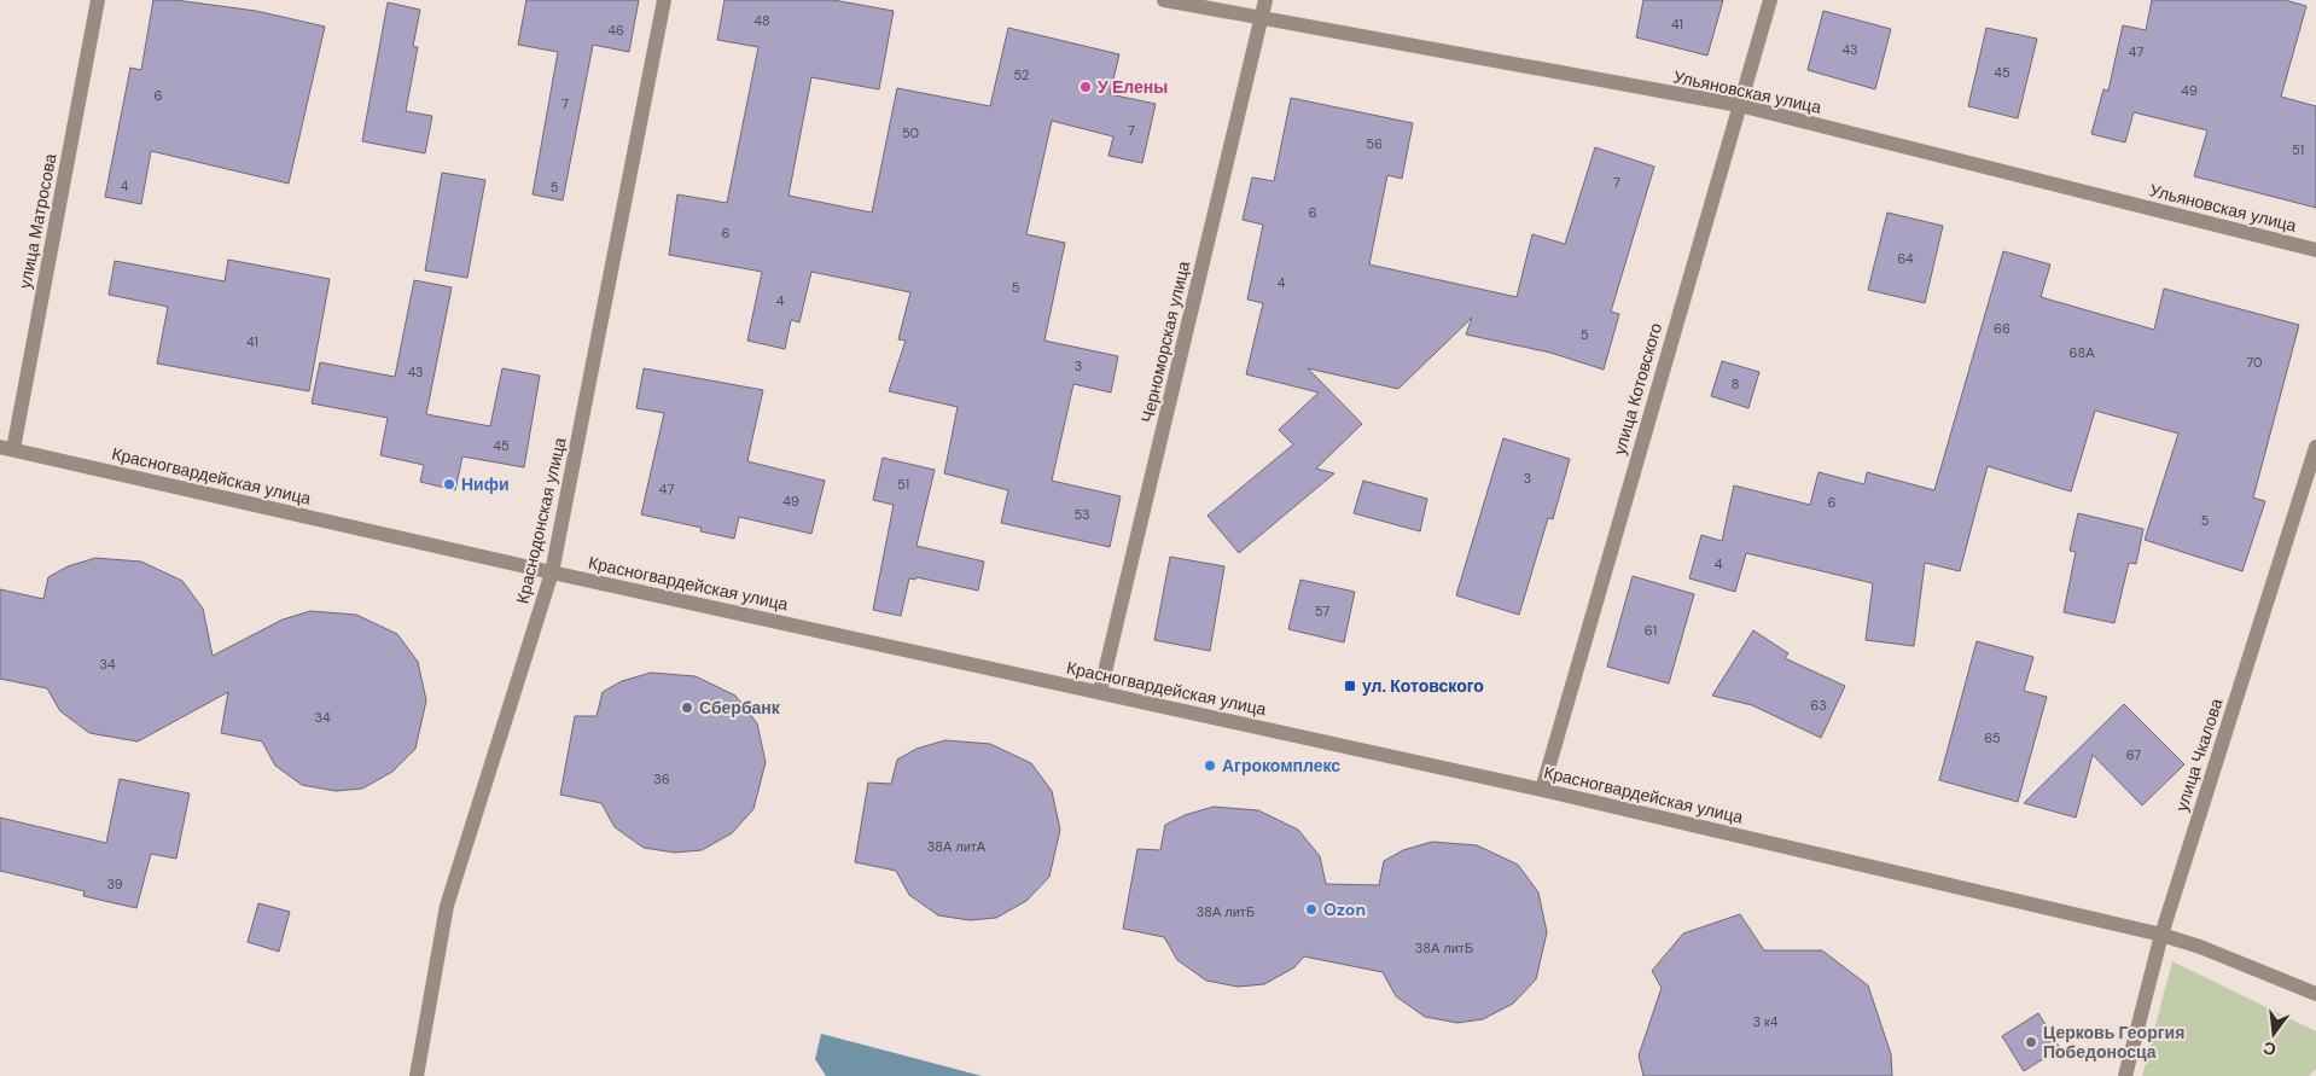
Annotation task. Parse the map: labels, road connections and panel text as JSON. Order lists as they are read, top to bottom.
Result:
{
  "streets": {
    "street": [
      "Ульяновская улица",
      "улица Матросова",
      "Черноморская улица",
      "улица Котовского",
      "Красногвардейская улица",
      "Краснодонская улица",
      "улица Чкалова"
    ]
  },
  "crossings": [
    ["Ульяновская улица", "Черноморская улица"],
    ["Ульяновская улица", "улица Котовского"],
    ["улица Матросова", "Красногвардейская улица"],
    ["Черноморская улица", "Красногвардейская улица"],
    ["улица Котовского", "Красногвардейская улица"],
    ["Красногвардейская улица", "Краснодонская улица"],
    ["Красногвардейская улица", "улица Чкалова"]
  ],
  "places": {
    "other": [
      "У Елены",
      "Нифи",
      "Сбербанк",
      "Агрокомплекс",
      "Ozon",
      "Церковь Георгия Победоносца"
    ],
    "transit": ["ул. Котовского"]
  },
  "house_numbers": [
    "48",
    "41",
    "46",
    "43",
    "47",
    "45",
    "52",
    "49",
    "6",
    "7",
    "7",
    "50",
    "56",
    "51",
    "7",
    "4",
    "5",
    "6",
    "6",
    "64",
    "4",
    "5",
    "4",
    "66",
    "5",
    "41",
    "68А",
    "70",
    "3",
    "43",
    "8",
    "45",
    "3",
    "51",
    "47",
    "49",
    "6",
    "53",
    "5",
    "4",
    "57",
    "61",
    "34",
    "63",
    "34",
    "65",
    "67",
    "36",
    "38А литА",
    "39",
    "38А литБ",
    "38А литБ",
    "3 к4"
  ],
  "north": "bottom"
}
